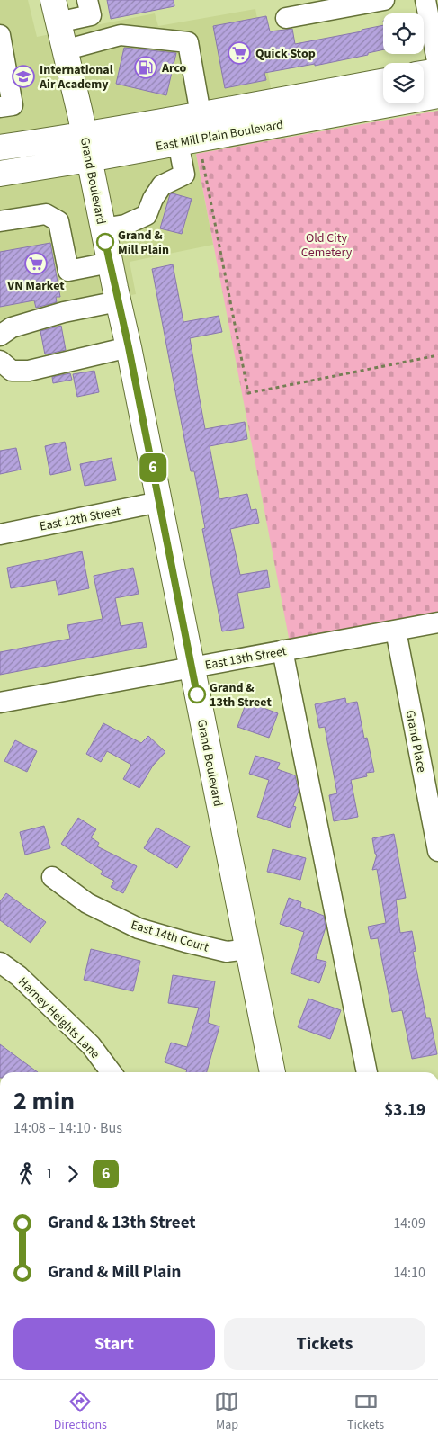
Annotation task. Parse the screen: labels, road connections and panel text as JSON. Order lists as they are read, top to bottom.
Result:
{
  "streets": {
    "main road": ["East Mill Plain Boulevard", "Grand Boulevard"],
    "street": [
      "East 12th Street",
      "East 13th Street",
      "Grand Place",
      "East 14th Court",
      "Harney Heights Lane"
    ]
  },
  "crossings": [
    ["East Mill Plain Boulevard", "Grand Boulevard"],
    ["Grand Boulevard", "East 12th Street"],
    ["Grand Boulevard", "East 13th Street"],
    ["Grand Boulevard", "East 14th Court"],
    ["East 13th Street", "Grand Place"]
  ],
  "parks": ["Old City Cemetery"],
  "places": {
    "supermarket": ["Quick Stop", "VN Market"],
    "fuel station": ["Arco"],
    "school or university": ["International Air Academy"],
    "other": ["Grand & Mill Plain", "Grand & 13th Street"]
  },
  "lines": ["bus line 6"],
  "page": {
    "on_map": "6",
    "heading": ["2 min", "14:08 – 14:10 · Bus", "$3.19"],
    "legs": ["1", "6"],
    "list": [
      {
        "name": "Grand & 13th Street",
        "value": "14:09"
      },
      {
        "name": "Grand & Mill Plain",
        "value": "14:10"
      }
    ],
    "buttons": ["Start", "Tickets"],
    "tabs": ["Directions", "Map", "Tickets"]
  }
}
